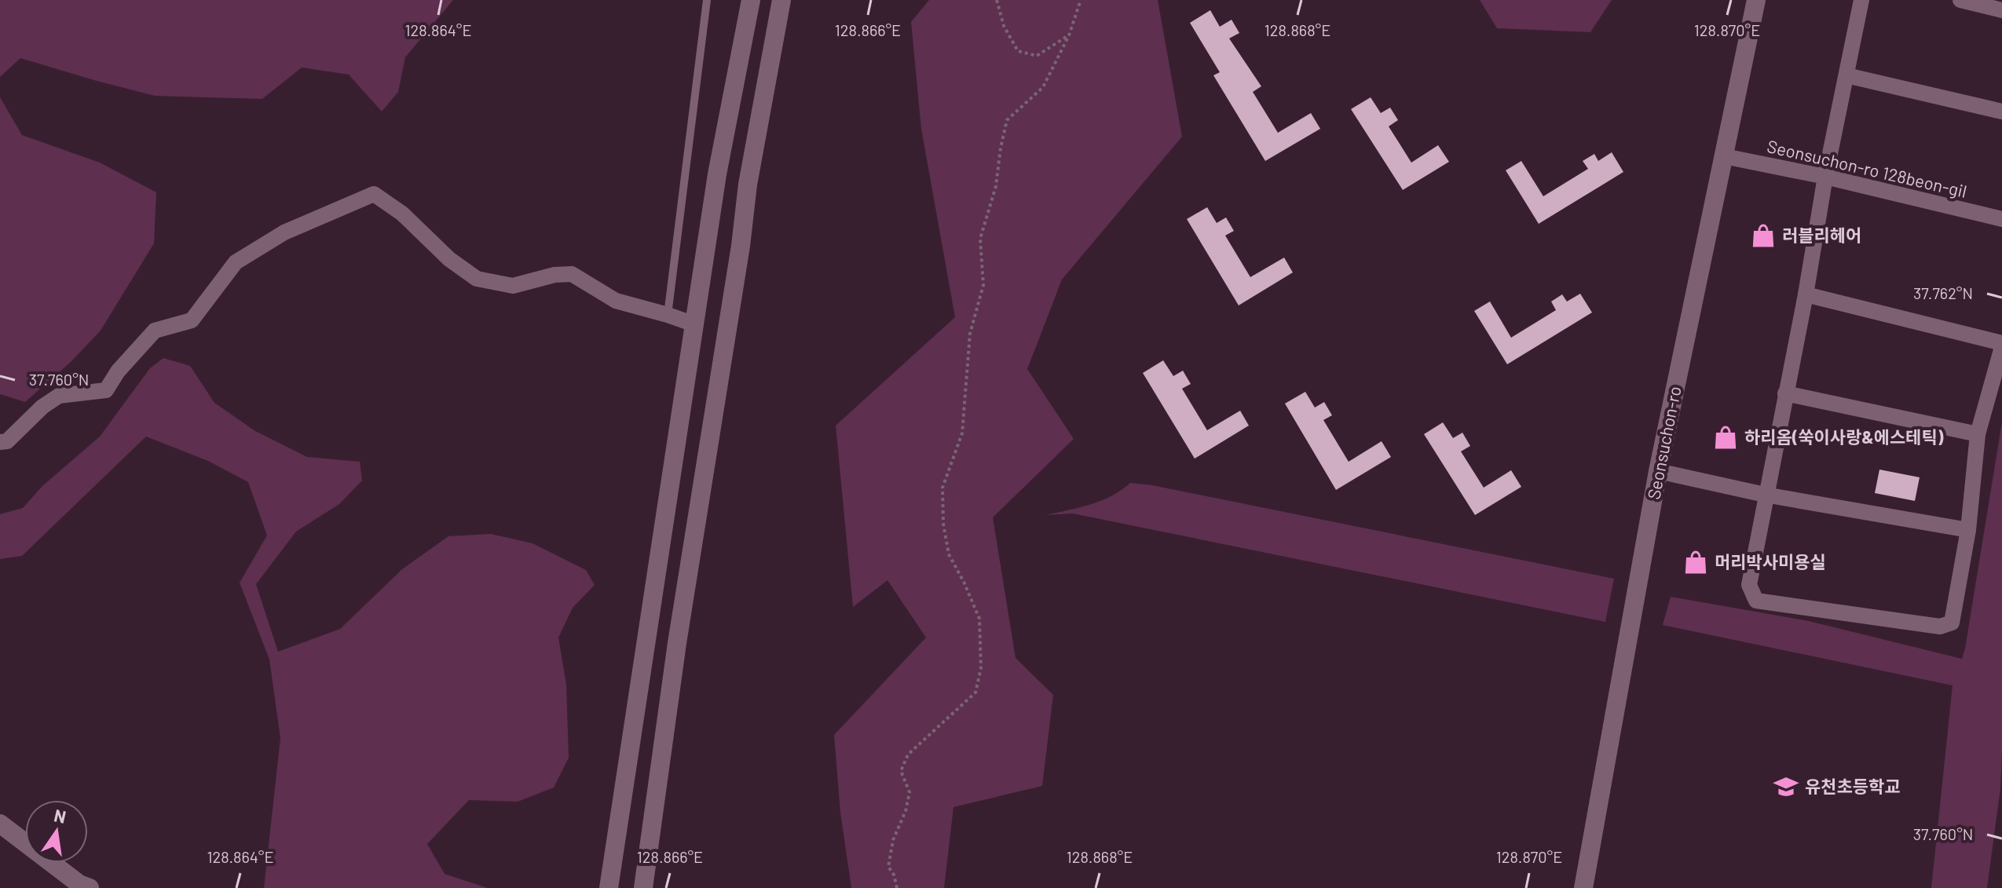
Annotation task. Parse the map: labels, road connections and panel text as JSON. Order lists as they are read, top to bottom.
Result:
{
  "streets": {
    "street": ["Seonsuchon-ro 128beon-gil", "Seonsuchon-ro"]
  },
  "crossings": [
    ["Seonsuchon-ro 128beon-gil", "Seonsuchon-ro"]
  ],
  "places": {
    "shop": ["러블리헤어", "하리옴(쑥이사랑&에스테틱)", "머리박사미용실"],
    "school or university": ["유천초등학교"]
  },
  "north": "top",
  "coordinates": [
    "128.864°E",
    "128.866°E",
    "128.868°E",
    "128.870°E",
    "37.762°N",
    "37.760°N"
  ]
}
